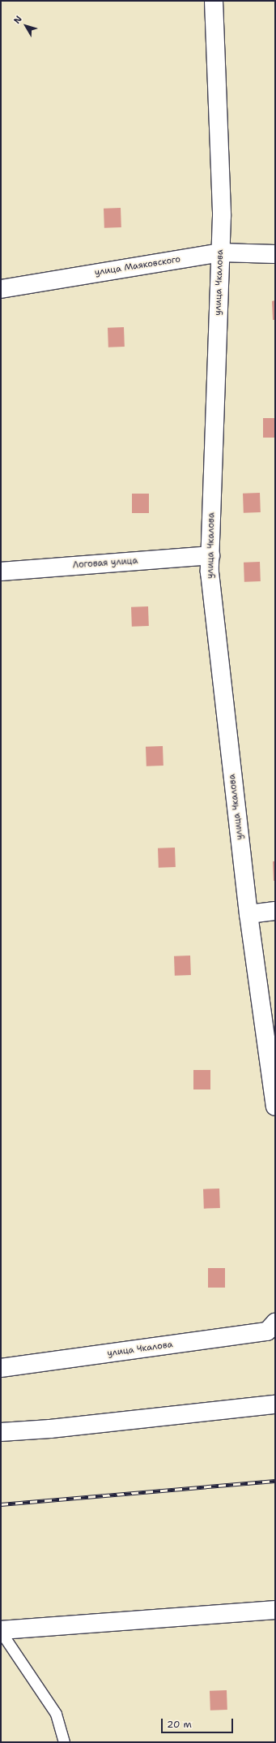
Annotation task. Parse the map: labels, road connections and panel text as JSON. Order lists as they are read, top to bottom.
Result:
{
  "streets": {
    "street": ["улица Маяковского", "улица Чкалова", "Логовая улица"]
  },
  "crossings": [
    ["улица Маяковского", "улица Чкалова"],
    ["улица Чкалова", "Логовая улица"]
  ],
  "scale_bar": "20 m",
  "north": "top left"
}
